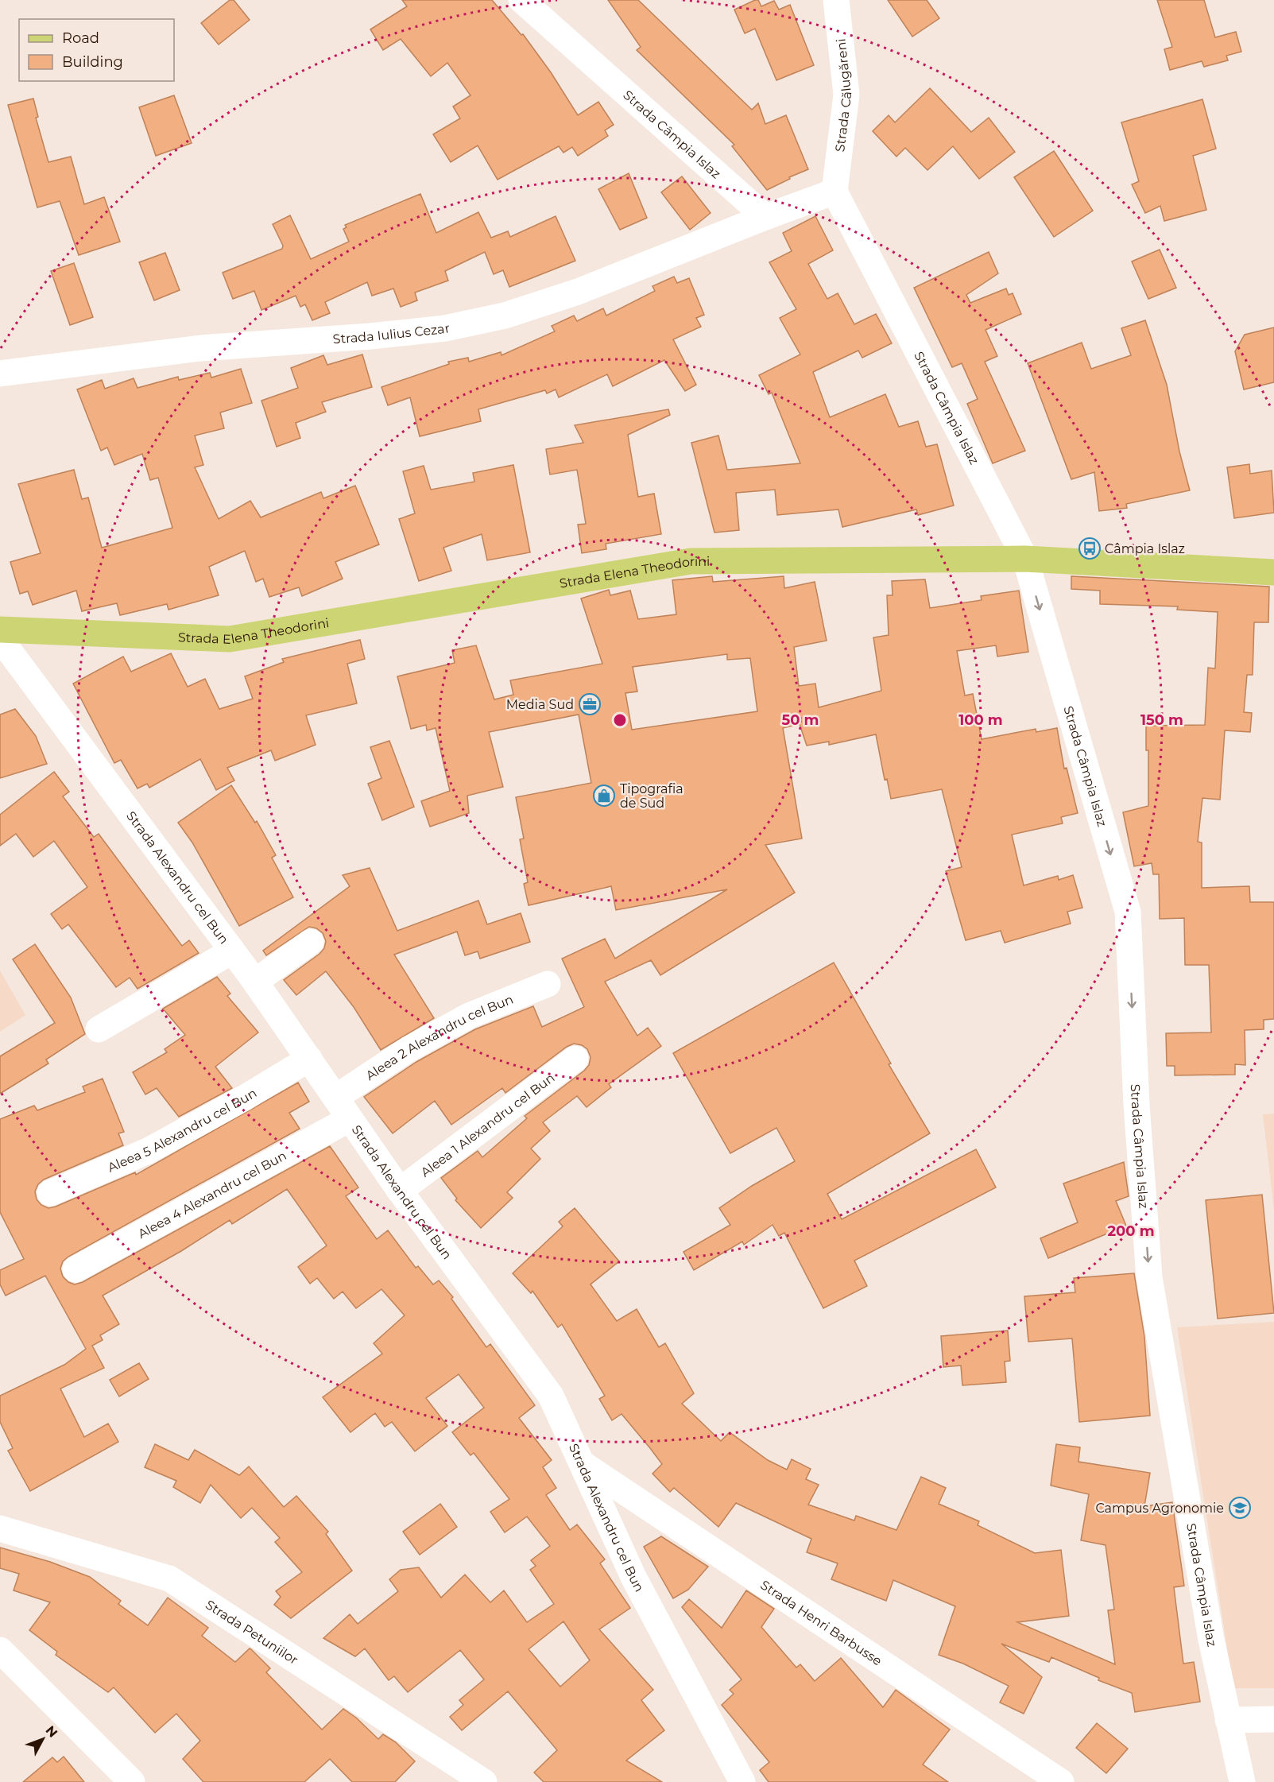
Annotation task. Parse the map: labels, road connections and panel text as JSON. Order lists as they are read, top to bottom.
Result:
{
  "streets": {
    "main road": ["Strada Elena Theodorini"],
    "street": [
      "Strada Călugăreni",
      "Strada Câmpia Islaz",
      "Strada Iulius Cezar",
      "Strada Alexandru cel Bun",
      "Aleea 2 Alexandru cel Bun",
      "Aleea 1 Alexandru cel Bun",
      "Aleea 5 Alexandru cel Bun",
      "Aleea 4 Alexandru cel Bun",
      "Strada Henri Barbusse",
      "Strada Petuniilor"
    ]
  },
  "crossings": [
    ["Strada Călugăreni", "Strada Câmpia Islaz"],
    ["Strada Câmpia Islaz", "Strada Iulius Cezar"],
    ["Strada Câmpia Islaz", "Strada Elena Theodorini"],
    ["Strada Alexandru cel Bun", "Aleea 2 Alexandru cel Bun"],
    ["Strada Alexandru cel Bun", "Aleea 1 Alexandru cel Bun"],
    ["Strada Alexandru cel Bun", "Aleea 5 Alexandru cel Bun"],
    ["Strada Alexandru cel Bun", "Aleea 4 Alexandru cel Bun"],
    ["Strada Alexandru cel Bun", "Strada Henri Barbusse"],
    ["Aleea 2 Alexandru cel Bun", "Aleea 4 Alexandru cel Bun"]
  ],
  "one_way": ["Strada Câmpia Islaz"],
  "places": {
    "bus stop": ["Câmpia Islaz"],
    "office": ["Media Sud"],
    "shop": ["Tipografia de Sud"],
    "school or university": ["Campus Agronomie"]
  },
  "legend": ["Road", "Building"],
  "north": "top right",
  "rings": [
    "50 m",
    "100 m",
    "150 m",
    "200 m"
  ]
}
